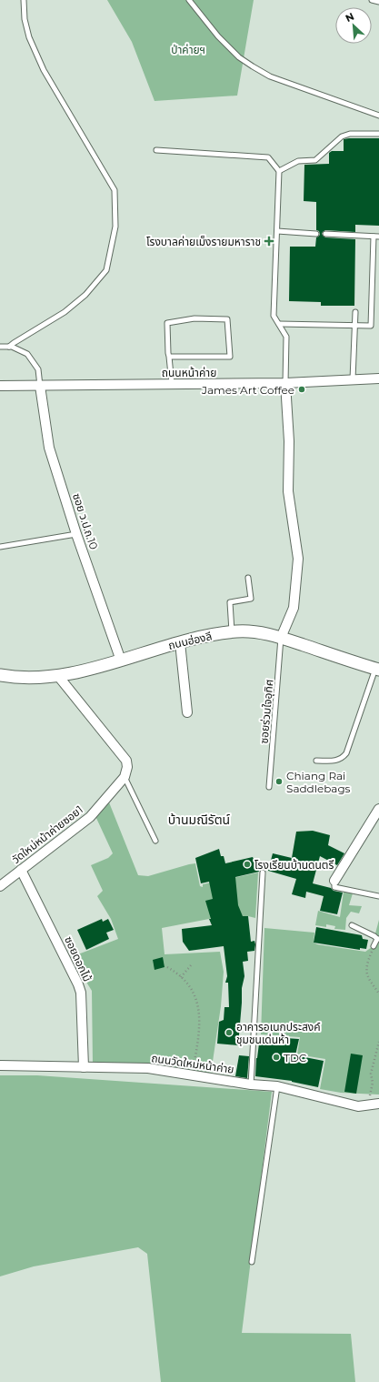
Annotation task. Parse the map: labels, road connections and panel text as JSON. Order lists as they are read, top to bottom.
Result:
{
  "streets": {
    "street": [
      "ถนนหน้าค่าย",
      "ซอย ว.ป.ถ.10",
      "ถนนฮ่องลี",
      "วัดใหม่หน้าค่ายซอย1",
      "ซอยดอกไม้",
      "ถนนวัดใหม่หน้าค่าย"
    ],
    "lane": ["ซอยร่วมใจอุทิศ"]
  },
  "crossings": [
    ["ถนนหน้าค่าย", "ซอย ว.ป.ถ.10"],
    ["ซอย ว.ป.ถ.10", "ถนนฮ่องลี"],
    ["ถนนฮ่องลี", "ซอยร่วมใจอุทิศ"],
    ["วัดใหม่หน้าค่ายซอย1", "ซอยดอกไม้"],
    ["ซอยดอกไม้", "ถนนวัดใหม่หน้าค่าย"]
  ],
  "districts": ["บ้านมณีรัตน์"],
  "parks": ["ป่าค่ายฯ"],
  "places": {
    "health": ["โรงบาลค่ายเม็งรายมหาราช"],
    "other": [
      "James Art Coffee",
      "Chiang Rai Saddlebags",
      "โรงเรียนบ้านดนตรี",
      "อาคารอเนกประสงค์ ชุมชนเด่นห้า",
      "TDC"
    ]
  },
  "north": "top left"
}
